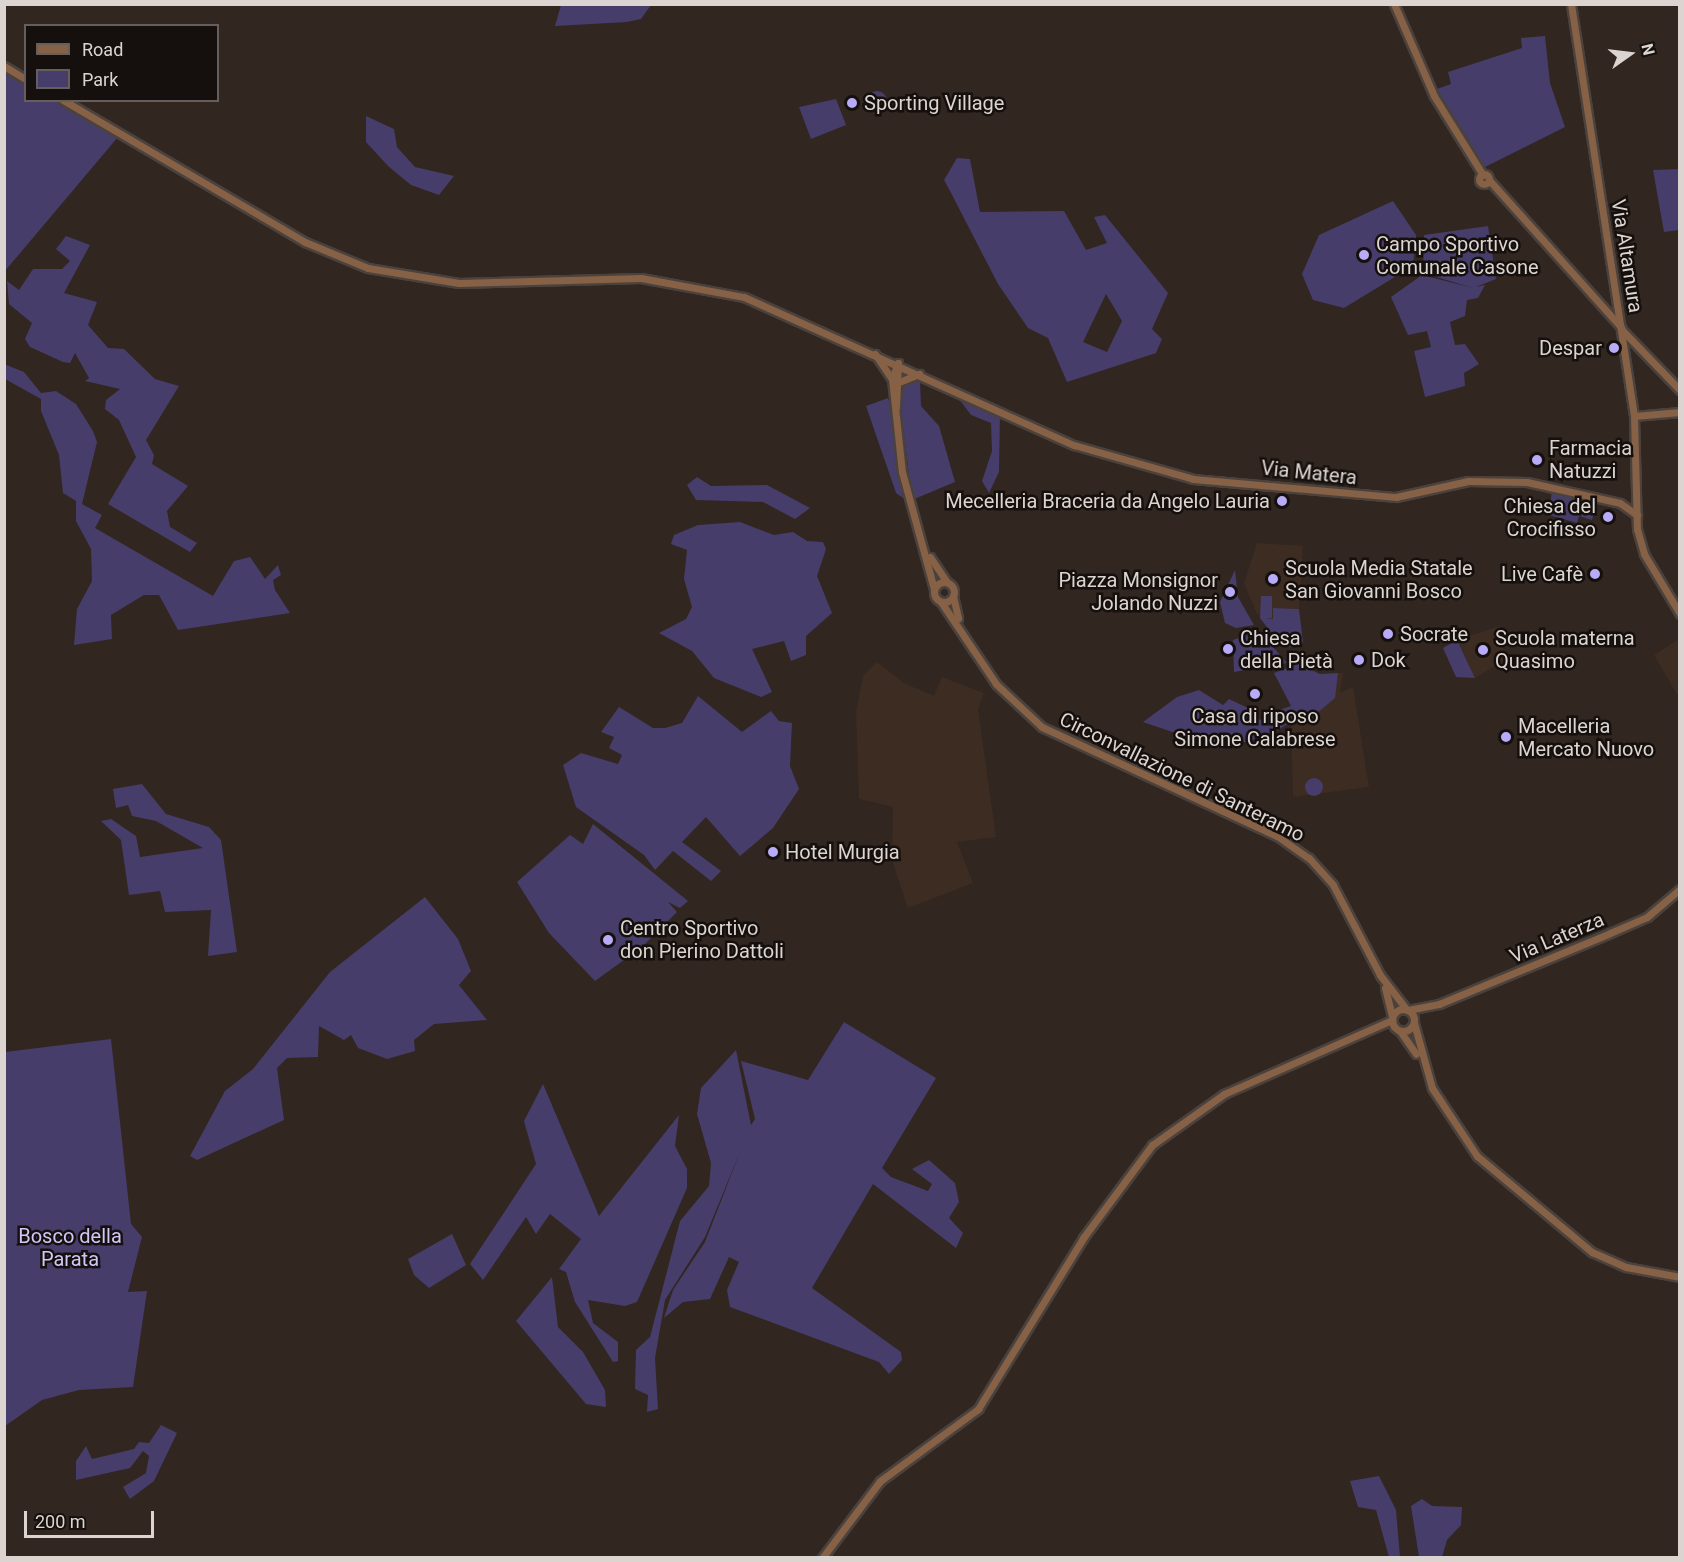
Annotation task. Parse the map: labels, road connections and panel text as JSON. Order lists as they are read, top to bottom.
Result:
{
  "streets": {
    "main road": [
      "Via Altamura",
      "Via Matera",
      "Circonvallazione di Santeramo",
      "Via Laterza"
    ]
  },
  "parks": ["Bosco della Parata"],
  "places": [
    "Sporting Village",
    "Campo Sportivo Comunale Casone",
    "Despar",
    "Farmacia Natuzzi",
    "Mecelleria Braceria da Angelo Lauria",
    "Chiesa del Crocifisso",
    "Live Cafè",
    "Scuola Media Statale San Giovanni Bosco",
    "Piazza Monsignor Jolando Nuzzi",
    "Socrate",
    "Chiesa della Pietà",
    "Scuola materna Quasimo",
    "Dok",
    "Casa di riposo Simone Calabrese",
    "Macelleria Mercato Nuovo",
    "Hotel Murgia",
    "Centro Sportivo don Pierino Dattoli"
  ],
  "legend": ["Road", "Park"],
  "scale_bar": "200 m",
  "north": "right"
}
